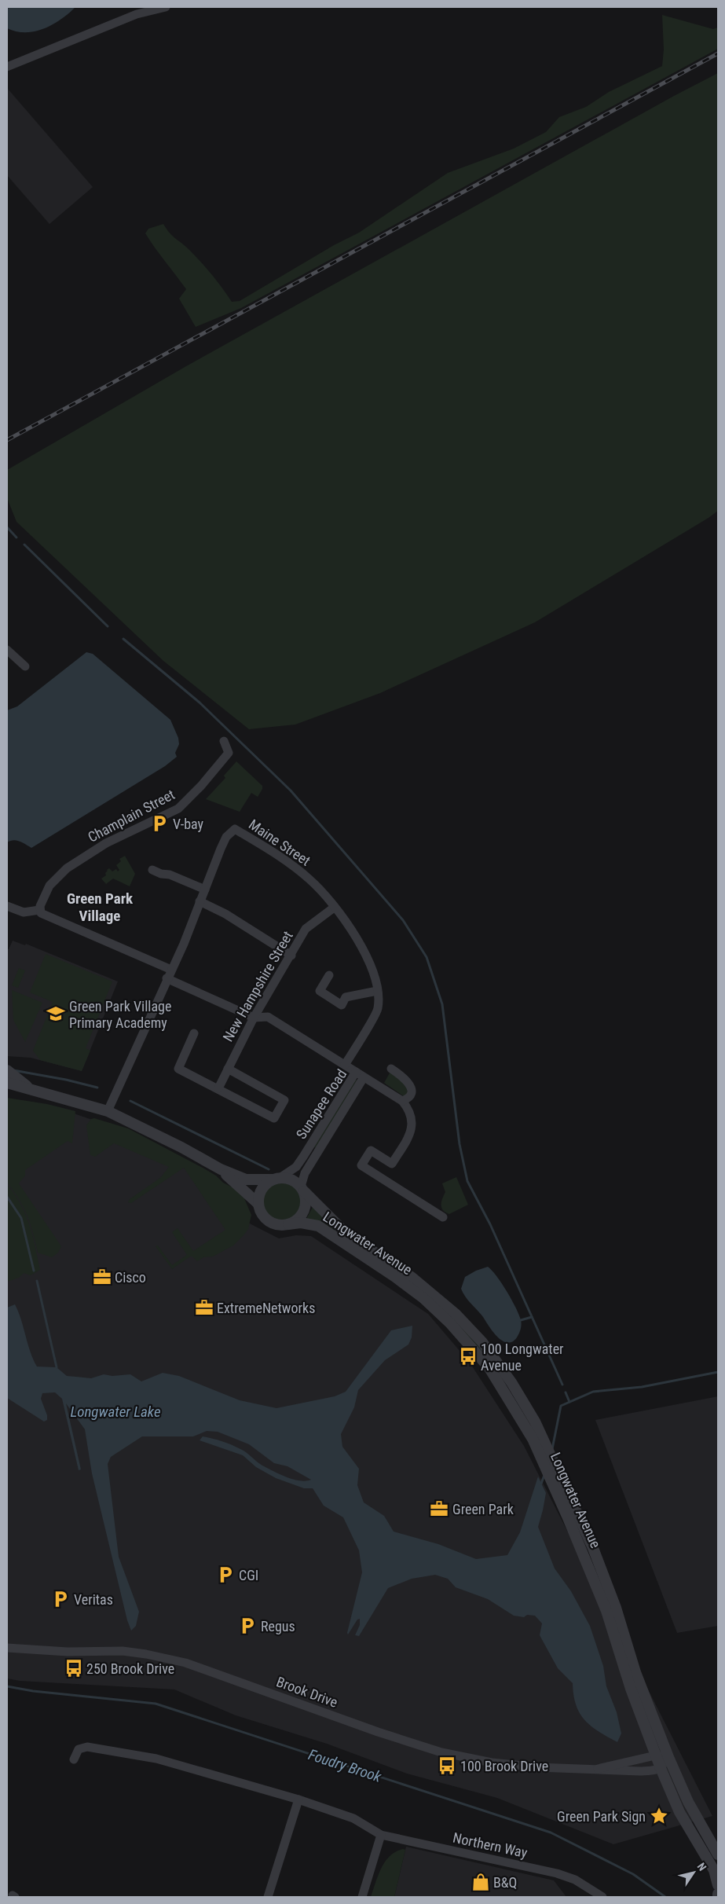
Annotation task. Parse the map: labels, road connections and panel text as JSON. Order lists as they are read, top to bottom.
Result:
{
  "streets": {
    "street": [
      "Champlain Street",
      "Maine Street",
      "New Hampshire Street",
      "Sunapee Road",
      "Longwater Avenue",
      "Brook Drive",
      "Northern Way"
    ]
  },
  "crossings": [
    ["Maine Street", "New Hampshire Street"],
    ["Sunapee Road", "Longwater Avenue"],
    ["Longwater Avenue", "Brook Drive"]
  ],
  "districts": ["Green Park Village"],
  "water": ["Longwater Lake", "Foudry Brook"],
  "places": {
    "parking": [
      "V-bay",
      "CGI",
      "Veritas",
      "Regus"
    ],
    "school or university": ["Green Park Village Primary Academy"],
    "office": ["Cisco", "ExtremeNetworks", "Green Park"],
    "bus stop": ["100 Longwater Avenue", "250 Brook Drive", "100 Brook Drive"],
    "place": ["Green Park Sign"],
    "shop": ["B&Q"]
  },
  "north": "top right"
}
